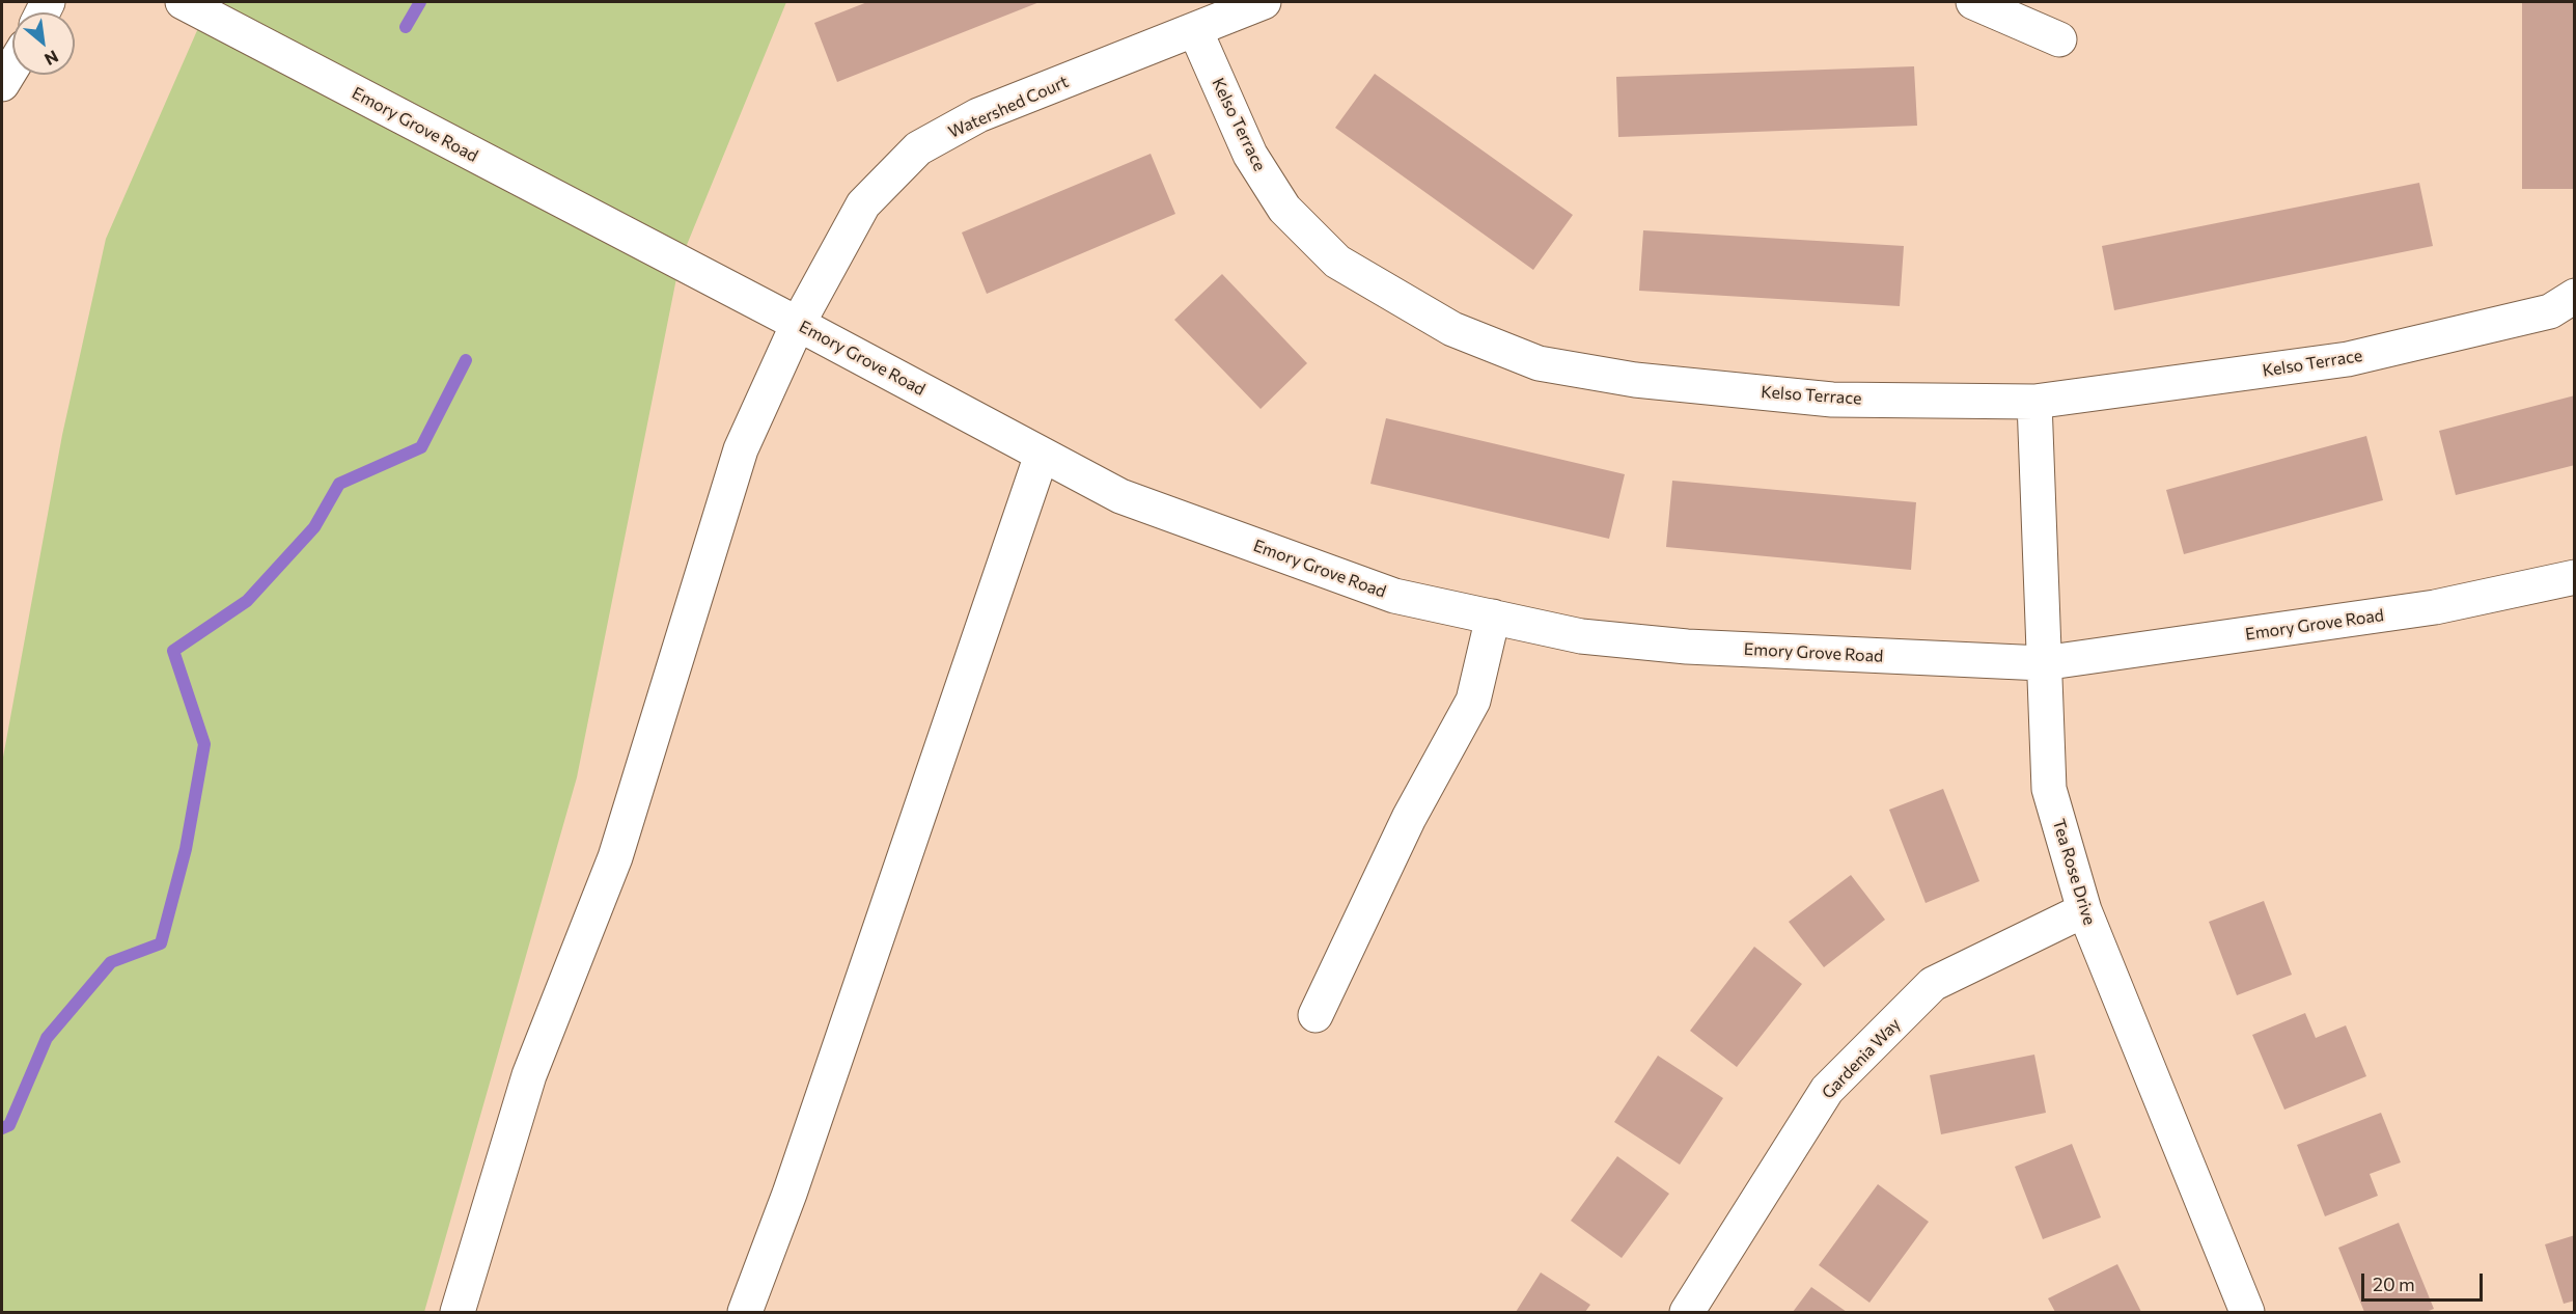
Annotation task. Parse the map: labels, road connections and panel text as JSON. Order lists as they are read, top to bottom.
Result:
{
  "streets": {
    "street": [
      "Watershed Court",
      "Emory Grove Road",
      "Kelso Terrace",
      "Tea Rose Drive",
      "Gardenia Way"
    ]
  },
  "crossings": [
    ["Watershed Court", "Emory Grove Road"],
    ["Watershed Court", "Kelso Terrace"],
    ["Emory Grove Road", "Tea Rose Drive"],
    ["Kelso Terrace", "Tea Rose Drive"],
    ["Tea Rose Drive", "Gardenia Way"]
  ],
  "scale_bar": "20 m",
  "north": "bottom right"
}
